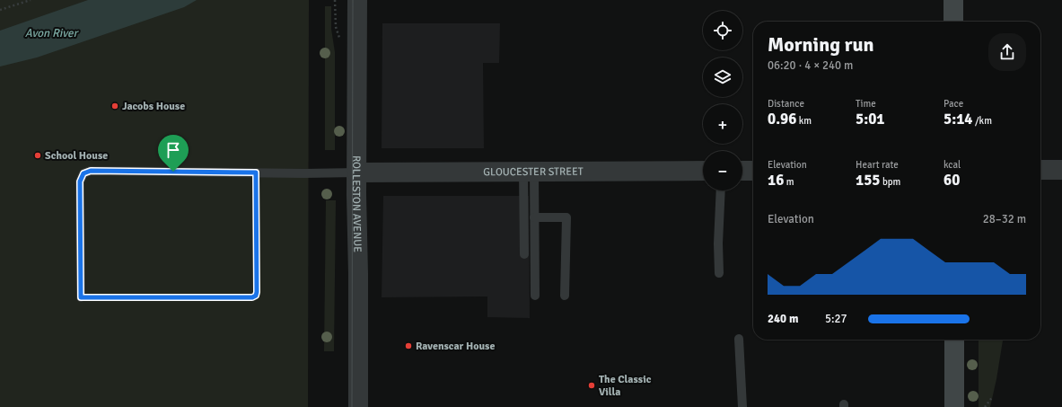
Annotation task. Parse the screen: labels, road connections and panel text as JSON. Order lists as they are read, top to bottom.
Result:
{
  "streets": {
    "street": ["GLOUCESTER STREET", "ROLLESTON AVENUE"]
  },
  "crossings": [
    ["GLOUCESTER STREET", "ROLLESTON AVENUE"]
  ],
  "water": ["Avon River"],
  "places": [
    "Jacobs House",
    "School House",
    "Ravenscar House",
    "The Classic Villa"
  ],
  "page": {
    "map_buttons": ["+", "−"],
    "heading": ["Morning run", "06:20 · 4 × 240 m"],
    "stats": [
      ["Distance", "0.96 km"],
      ["Time", "5:01"],
      ["Pace", "5:14 /km"],
      ["Elevation", "16 m"],
      ["Heart rate", "155 bpm"],
      ["kcal", "60"]
    ],
    "chart": ["Elevation", "28–32 m"],
    "list": [
      {
        "name": "240 m",
        "note": "5:27"
      }
    ]
  }
}
